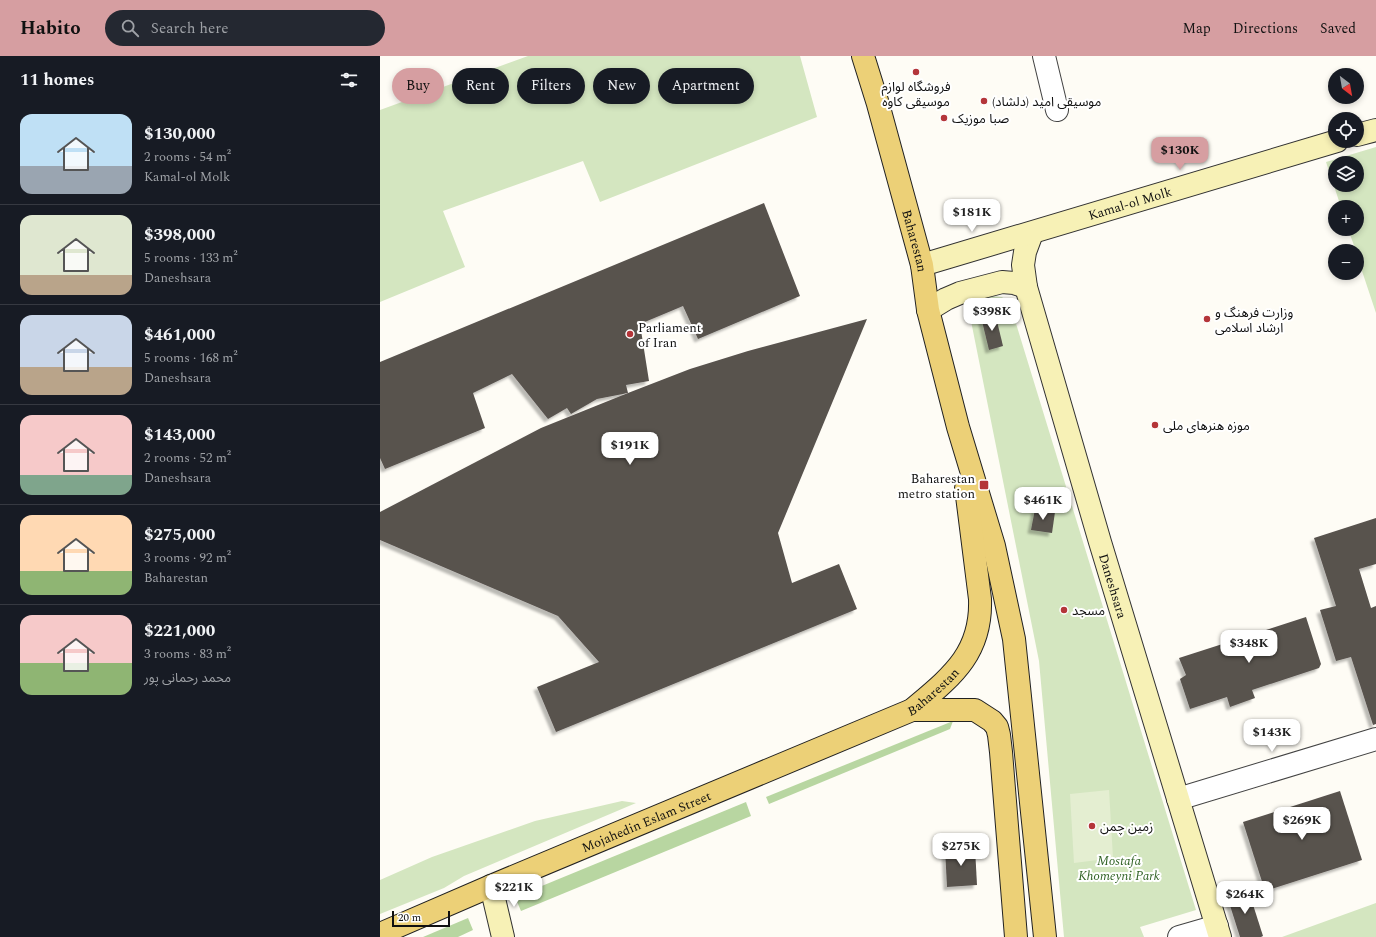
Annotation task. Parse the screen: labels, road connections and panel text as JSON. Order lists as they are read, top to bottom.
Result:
{
  "streets": {
    "main road": ["Baharestan", "Mojahedin Eslam Street"],
    "street": ["Kamal-ol Molk", "Daneshsara"]
  },
  "crossings": [
    ["Kamal-ol Molk", "Baharestan"],
    ["Kamal-ol Molk", "Daneshsara"],
    ["Baharestan", "Mojahedin Eslam Street"]
  ],
  "parks": ["Mostafa Khomeyni Park"],
  "places": {
    "other": [
      "فروشگاه لوازم موسیقی کاوه",
      "موسیقی امید (دلشاد)",
      "صبا موزیک",
      "وزارت فرهنگ و ارشاد اسلامی",
      "Parliament of Iran",
      "موزه هنرهای ملی",
      "مسجد",
      "زمین چمن"
    ],
    "transit": ["Baharestan metro station"]
  },
  "scale_bar": "20 m",
  "north": "bottom right",
  "page": {
    "header": "Habito",
    "search": "Search here",
    "nav": ["Map", "Directions", "Saved"],
    "heading": "11 homes",
    "map_buttons": ["+", "−"],
    "chip": [
      "Buy",
      "Rent",
      "Filters",
      "New",
      "Apartment"
    ],
    "list": [
      {
        "name": "$130,000",
        "note": "2 rooms · 54 m² · Kamal-ol Molk"
      },
      {
        "name": "$398,000",
        "note": "5 rooms · 133 m² · Daneshsara"
      },
      {
        "name": "$461,000",
        "note": "5 rooms · 168 m² · Daneshsara"
      },
      {
        "name": "$143,000",
        "note": "2 rooms · 52 m² · Daneshsara"
      },
      {
        "name": "$275,000",
        "note": "3 rooms · 92 m² · Baharestan"
      },
      {
        "name": "$221,000",
        "note": "3 rooms · 83 m² · محمد رحمانی پور"
      }
    ],
    "price": [
      "$130K",
      "$181K",
      "$398K",
      "$191K",
      "$461K",
      "$348K",
      "$143K",
      "$269K",
      "$275K",
      "$221K",
      "$264K"
    ],
    "scale": "20 m"
  }
}
